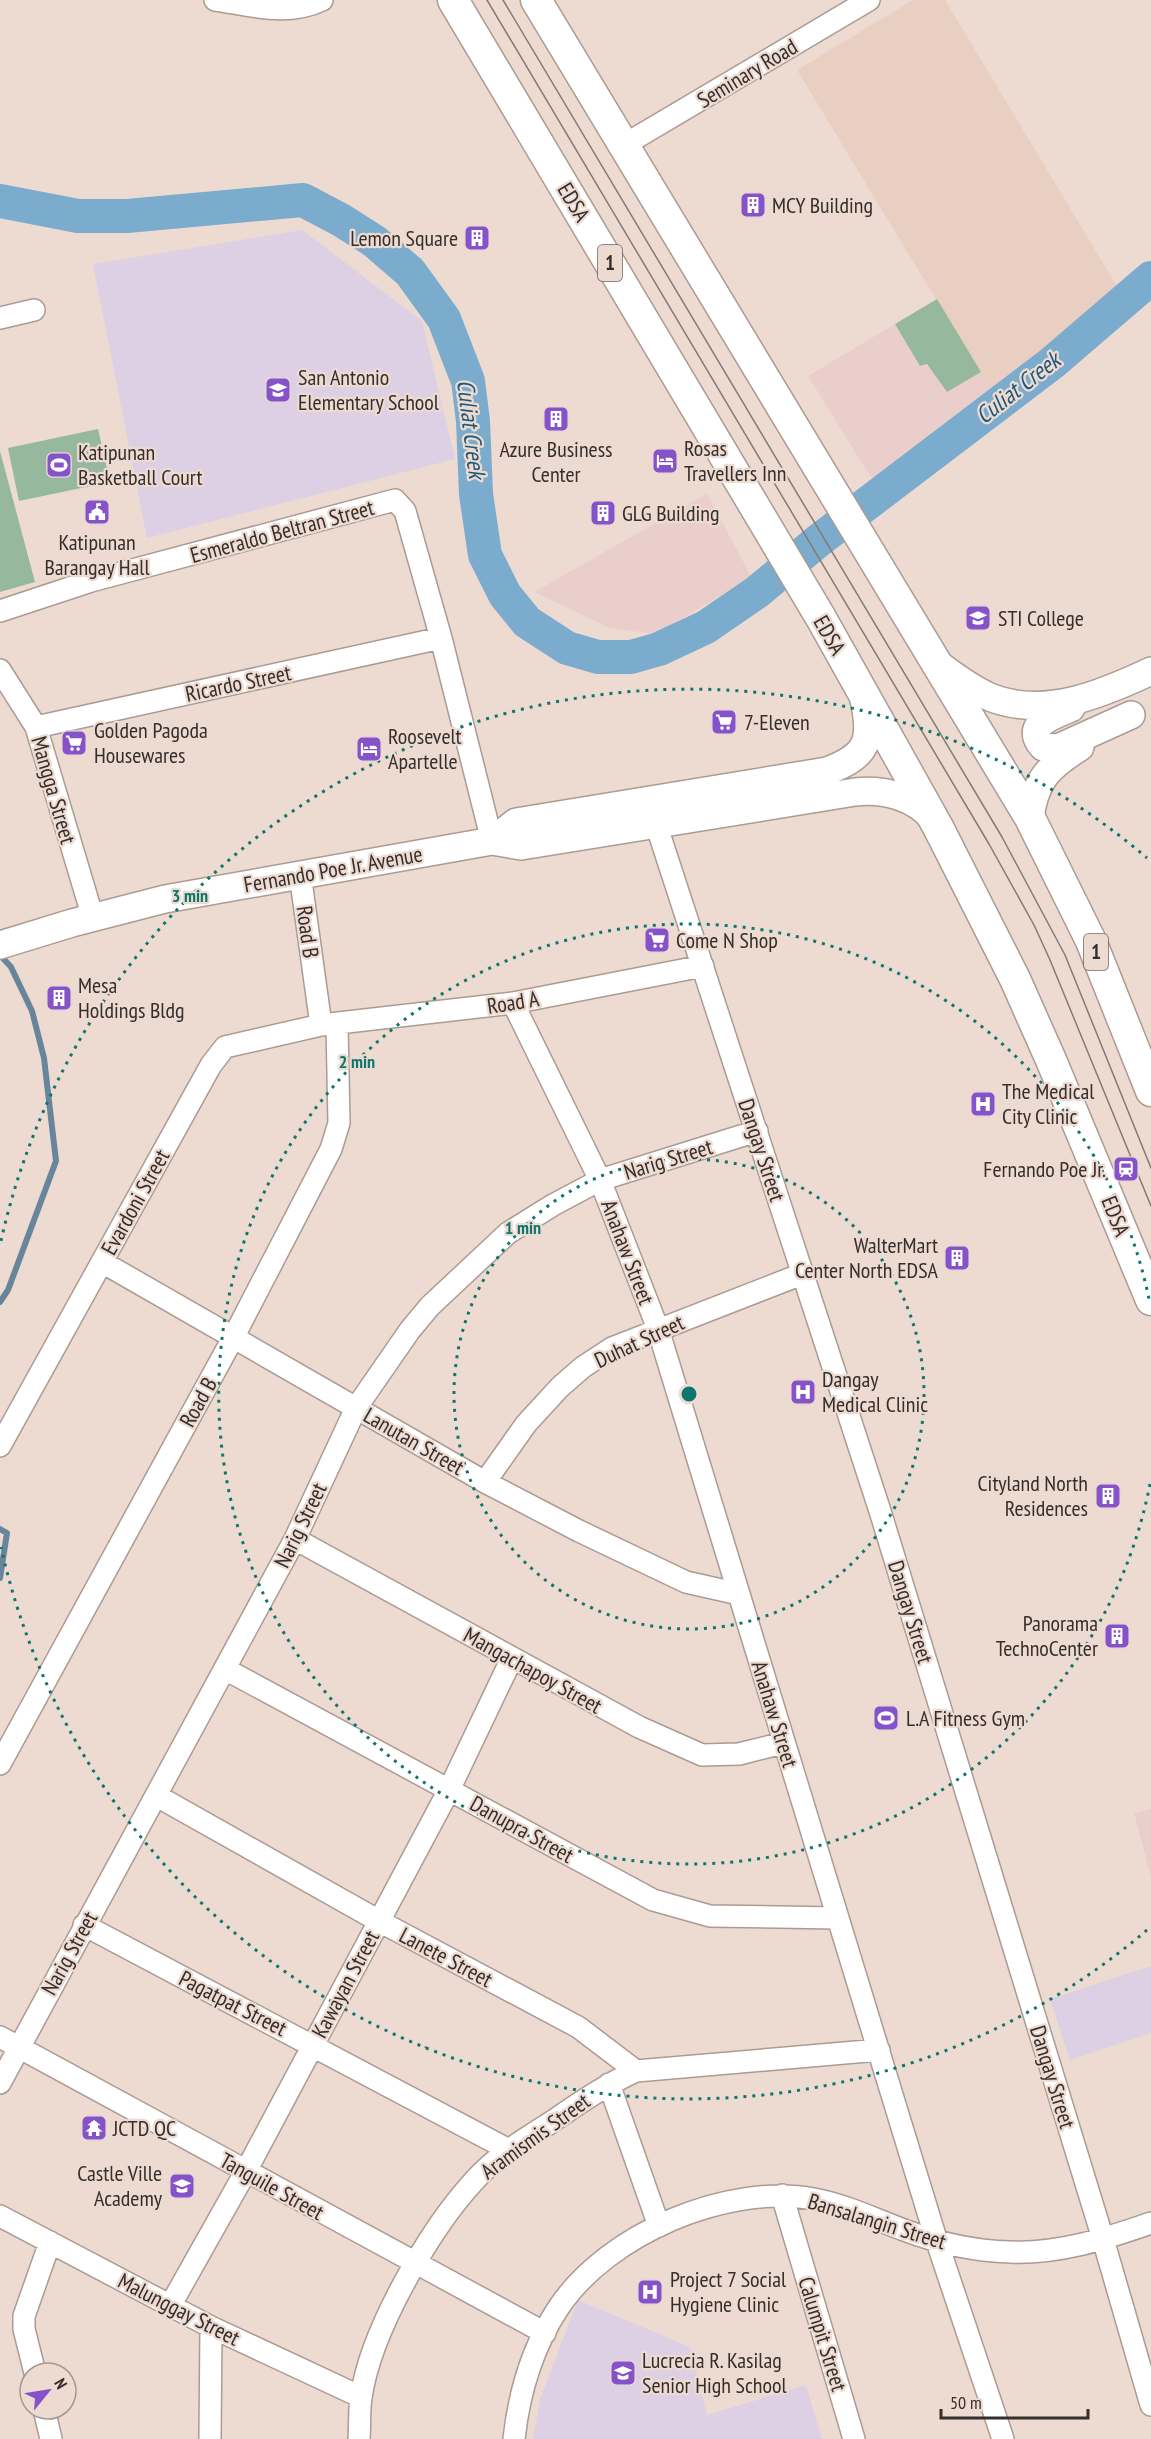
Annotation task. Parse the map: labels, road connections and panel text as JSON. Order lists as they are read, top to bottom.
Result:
{
  "streets": {
    "highway": ["EDSA", "1"],
    "main road": ["Fernando Poe Jr. Avenue"],
    "street": [
      "Seminary Road",
      "Esmeraldo Beltran Street",
      "Ricardo Street",
      "Mangga Street",
      "Road B",
      "Road A",
      "Dangay Street",
      "Narig Street",
      "Evardoni Street",
      "Anahaw Street",
      "Duhat Street",
      "Lanutan Street",
      "Mangachapoy Street",
      "Danupra Street",
      "Lanete Street",
      "Kawayan Street",
      "Pagatpat Street",
      "Aramismis Street",
      "Tanguile Street",
      "Bansalangin Street",
      "Malunggay Street",
      "Calumpit Street"
    ]
  },
  "crossings": [
    ["Seminary Road", "1"],
    ["EDSA", "Fernando Poe Jr. Avenue"],
    ["Esmeraldo Beltran Street", "Ricardo Street"],
    ["Esmeraldo Beltran Street", "Fernando Poe Jr. Avenue"],
    ["Ricardo Street", "Mangga Street"],
    ["Mangga Street", "Fernando Poe Jr. Avenue"],
    ["Fernando Poe Jr. Avenue", "Road B"],
    ["Fernando Poe Jr. Avenue", "Dangay Street"],
    ["Road B", "Road A"],
    ["Road B", "Evardoni Street"],
    ["Road B", "Lanutan Street"],
    ["Road A", "Dangay Street"],
    ["Road A", "Evardoni Street"],
    ["Road A", "Anahaw Street"],
    ["Dangay Street", "Narig Street"],
    ["Dangay Street", "Duhat Street"],
    ["Dangay Street", "Bansalangin Street"],
    ["Narig Street", "Anahaw Street"],
    ["Narig Street", "Lanutan Street"],
    ["Narig Street", "Mangachapoy Street"],
    ["Narig Street", "Danupra Street"],
    ["Narig Street", "Lanete Street"],
    ["Narig Street", "Pagatpat Street"],
    ["Narig Street", "Tanguile Street"],
    ["Evardoni Street", "Lanutan Street"],
    ["Anahaw Street", "Duhat Street"],
    ["Anahaw Street", "Lanutan Street"],
    ["Anahaw Street", "Mangachapoy Street"],
    ["Anahaw Street", "Danupra Street"],
    ["Anahaw Street", "Aramismis Street"],
    ["Anahaw Street", "Bansalangin Street"],
    ["Duhat Street", "Lanutan Street"],
    ["Mangachapoy Street", "Kawayan Street"],
    ["Danupra Street", "Kawayan Street"],
    ["Lanete Street", "Kawayan Street"],
    ["Lanete Street", "Aramismis Street"],
    ["Kawayan Street", "Pagatpat Street"],
    ["Kawayan Street", "Tanguile Street"],
    ["Kawayan Street", "Malunggay Street"],
    ["Pagatpat Street", "Aramismis Street"],
    ["Aramismis Street", "Tanguile Street"],
    ["Aramismis Street", "Malunggay Street"],
    ["Tanguile Street", "Bansalangin Street"],
    ["Bansalangin Street", "Calumpit Street"]
  ],
  "water": ["Culiat Creek"],
  "places": {
    "building": [
      "MCY Building",
      "Lemon Square",
      "Azure Business Center",
      "GLG Building",
      "Mesa Holdings Bldg",
      "WalterMart Center North EDSA",
      "Cityland North Residences",
      "Panorama TechnoCenter"
    ],
    "school or university": [
      "San Antonio Elementary School",
      "STI College",
      "Castle Ville Academy",
      "Lucrecia R. Kasilag Senior High School"
    ],
    "hotel": ["Rosas Travellers Inn", "Roosevelt Apartelle"],
    "sports": ["Katipunan Basketball Court", "L.A Fitness Gym"],
    "public building": ["Katipunan Barangay Hall"],
    "supermarket": ["7-Eleven", "Golden Pagoda Housewares", "Come N Shop"],
    "hospital": ["The Medical City Clinic", "Dangay Medical Clinic", "Project 7 Social Hygiene Clinic"],
    "station": ["Fernando Poe Jr."],
    "temple": ["JCTD QC"]
  },
  "scale_bar": "50 m",
  "north": "top right",
  "rings": ["3 min", "2 min", "1 min"]
}
